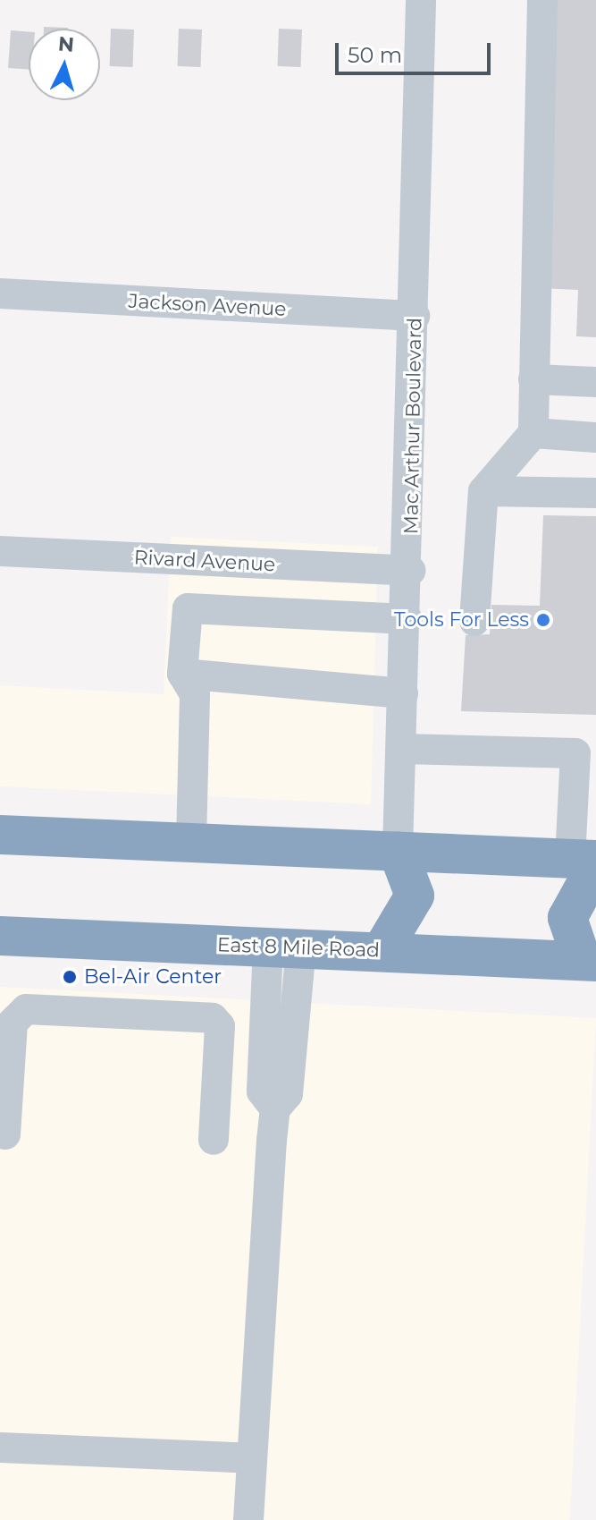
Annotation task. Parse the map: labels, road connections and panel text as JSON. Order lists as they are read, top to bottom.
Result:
{
  "streets": {
    "highway": ["East 8 Mile Road"],
    "street": ["Jackson Avenue", "Mac Arthur Boulevard", "Rivard Avenue"]
  },
  "crossings": [
    ["Jackson Avenue", "Mac Arthur Boulevard"],
    ["Mac Arthur Boulevard", "Rivard Avenue"]
  ],
  "places": ["Tools For Less", "Bel-Air Center"],
  "scale_bar": "50 m",
  "north": "top"
}
